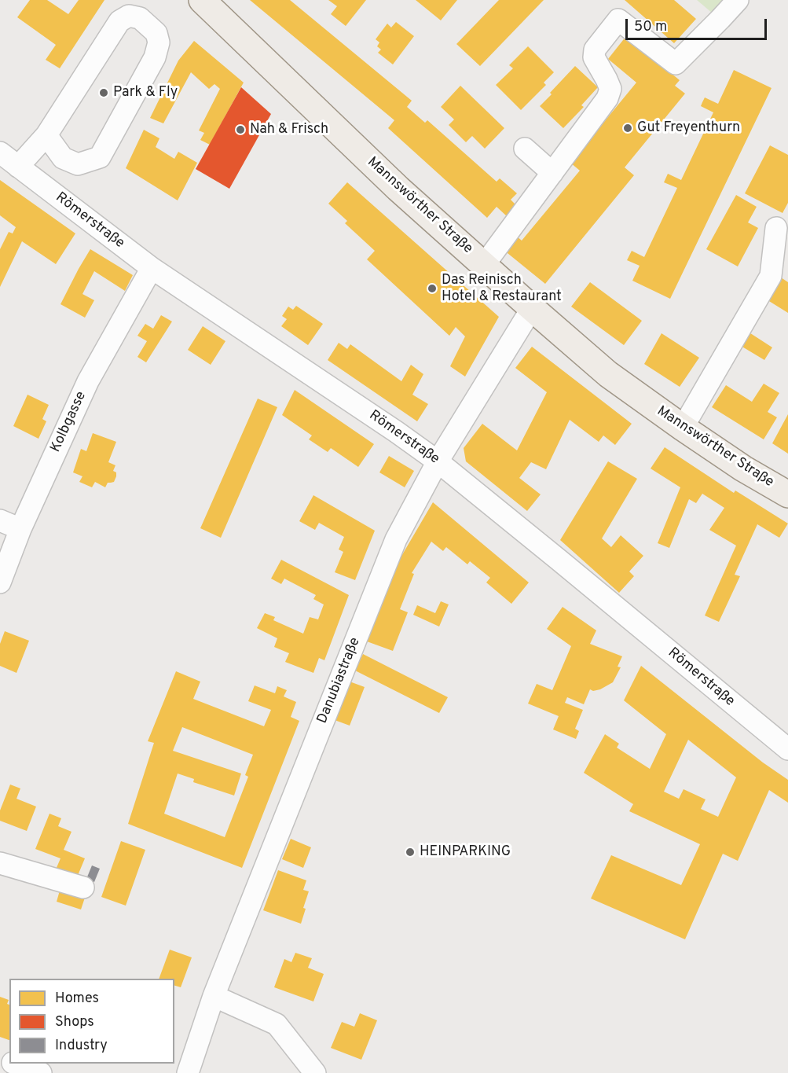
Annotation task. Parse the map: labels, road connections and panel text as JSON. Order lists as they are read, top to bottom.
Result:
{
  "streets": {
    "main road": ["Mannswörther Straße"],
    "street": ["Römerstraße", "Kolbgasse", "Danubiastraße"]
  },
  "crossings": [
    ["Mannswörther Straße", "Danubiastraße"],
    ["Römerstraße", "Kolbgasse"],
    ["Römerstraße", "Danubiastraße"]
  ],
  "places": [
    "Park & Fly",
    "Gut Freyenthurn",
    "Nah & Frisch",
    "Das Reinisch Hotel & Restaurant",
    "HEINPARKING"
  ],
  "legend": ["Homes", "Shops", "Industry"],
  "scale_bar": "50 m"
}
